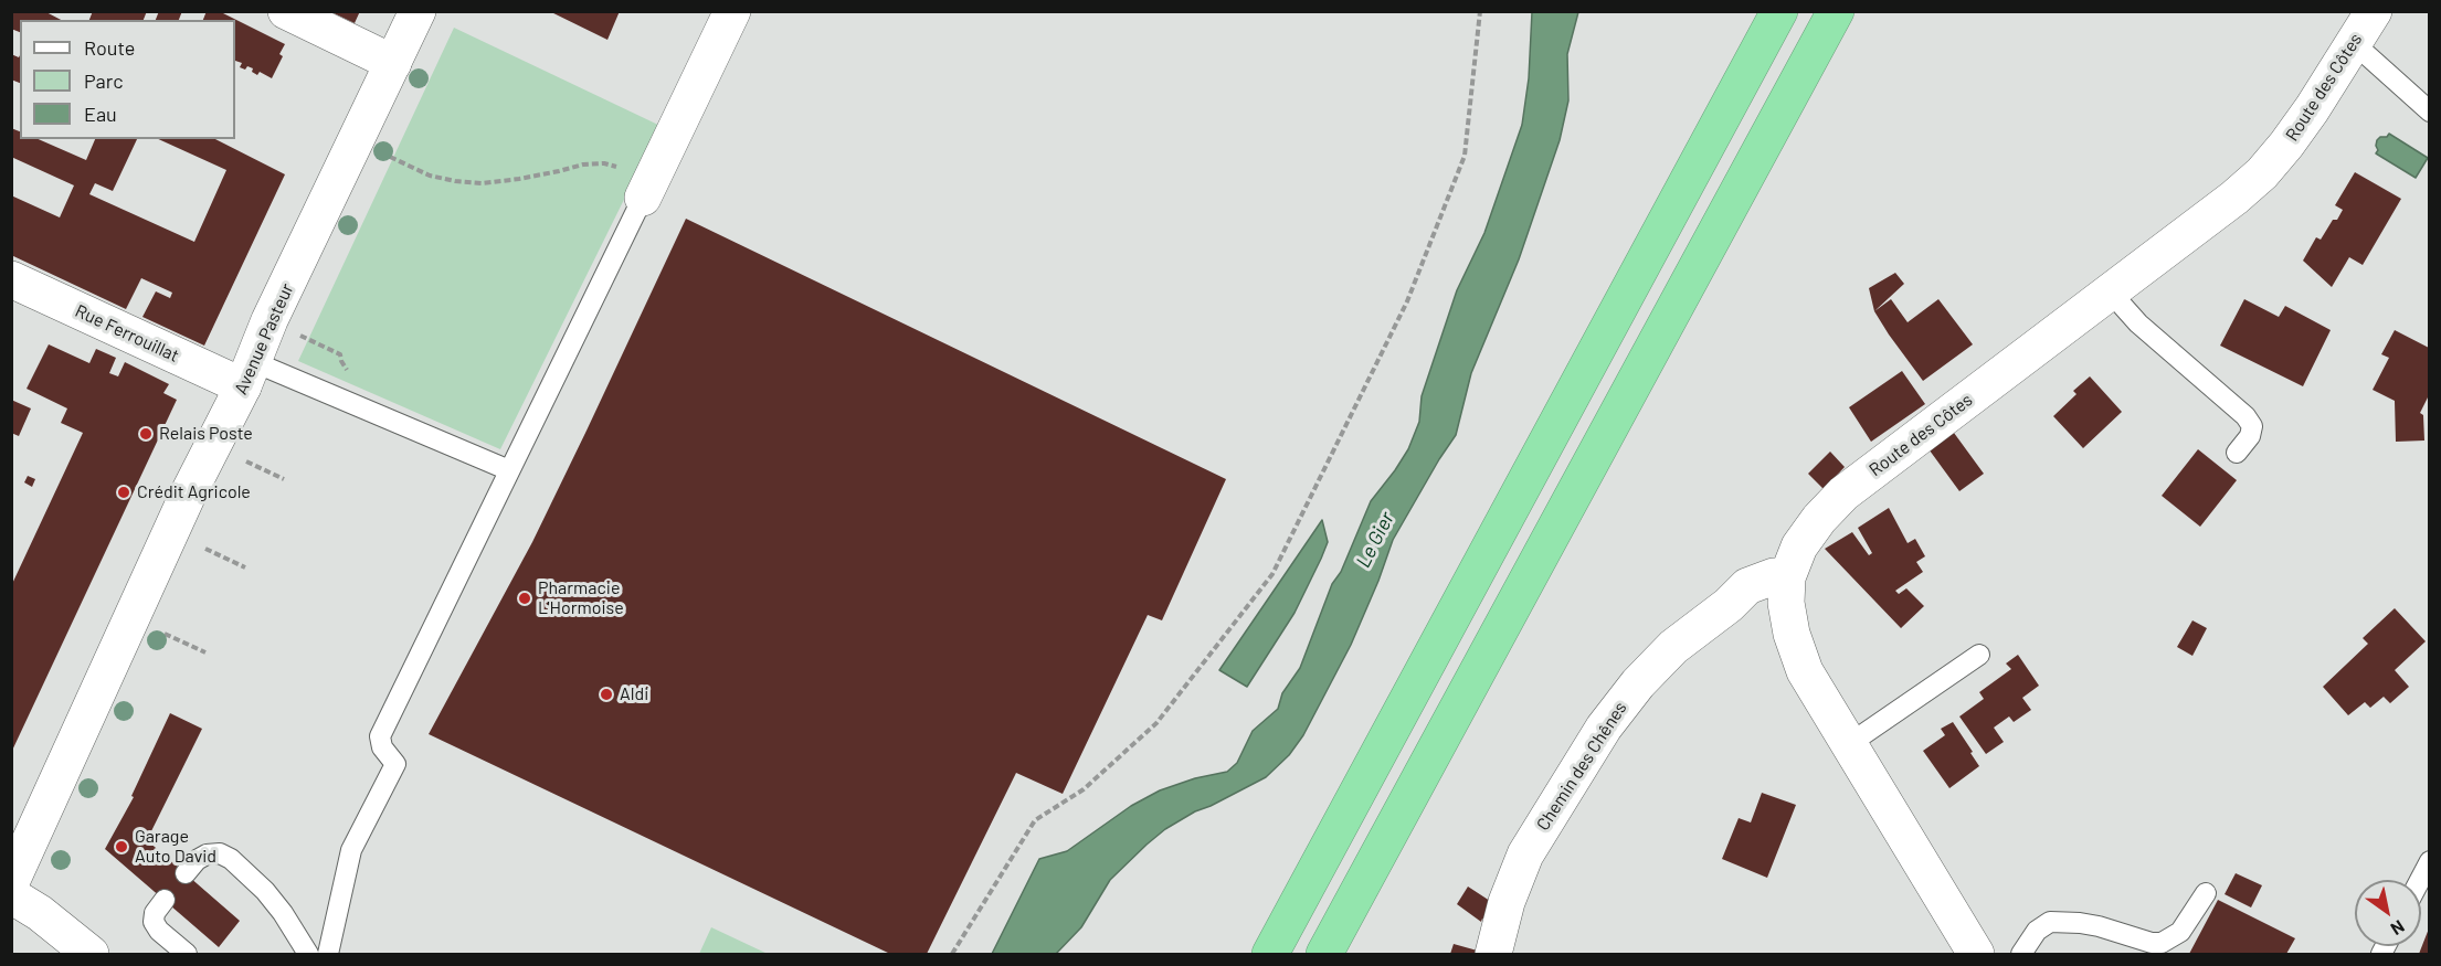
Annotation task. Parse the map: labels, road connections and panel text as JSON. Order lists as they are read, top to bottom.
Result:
{
  "streets": {
    "street": [
      "Route des Côtes",
      "Rue Ferrouillat",
      "Avenue Pasteur",
      "Chemin des Chênes"
    ]
  },
  "crossings": [
    ["Route des Côtes", "Chemin des Chênes"],
    ["Rue Ferrouillat", "Avenue Pasteur"]
  ],
  "water": ["Le Gier"],
  "places": [
    "Relais Poste",
    "Crédit Agricole",
    "Pharmacie L'Hormoise",
    "Aldi",
    "Garage Auto David"
  ],
  "legend": ["Route", "Parc", "Eau"],
  "north": "bottom right"
}
